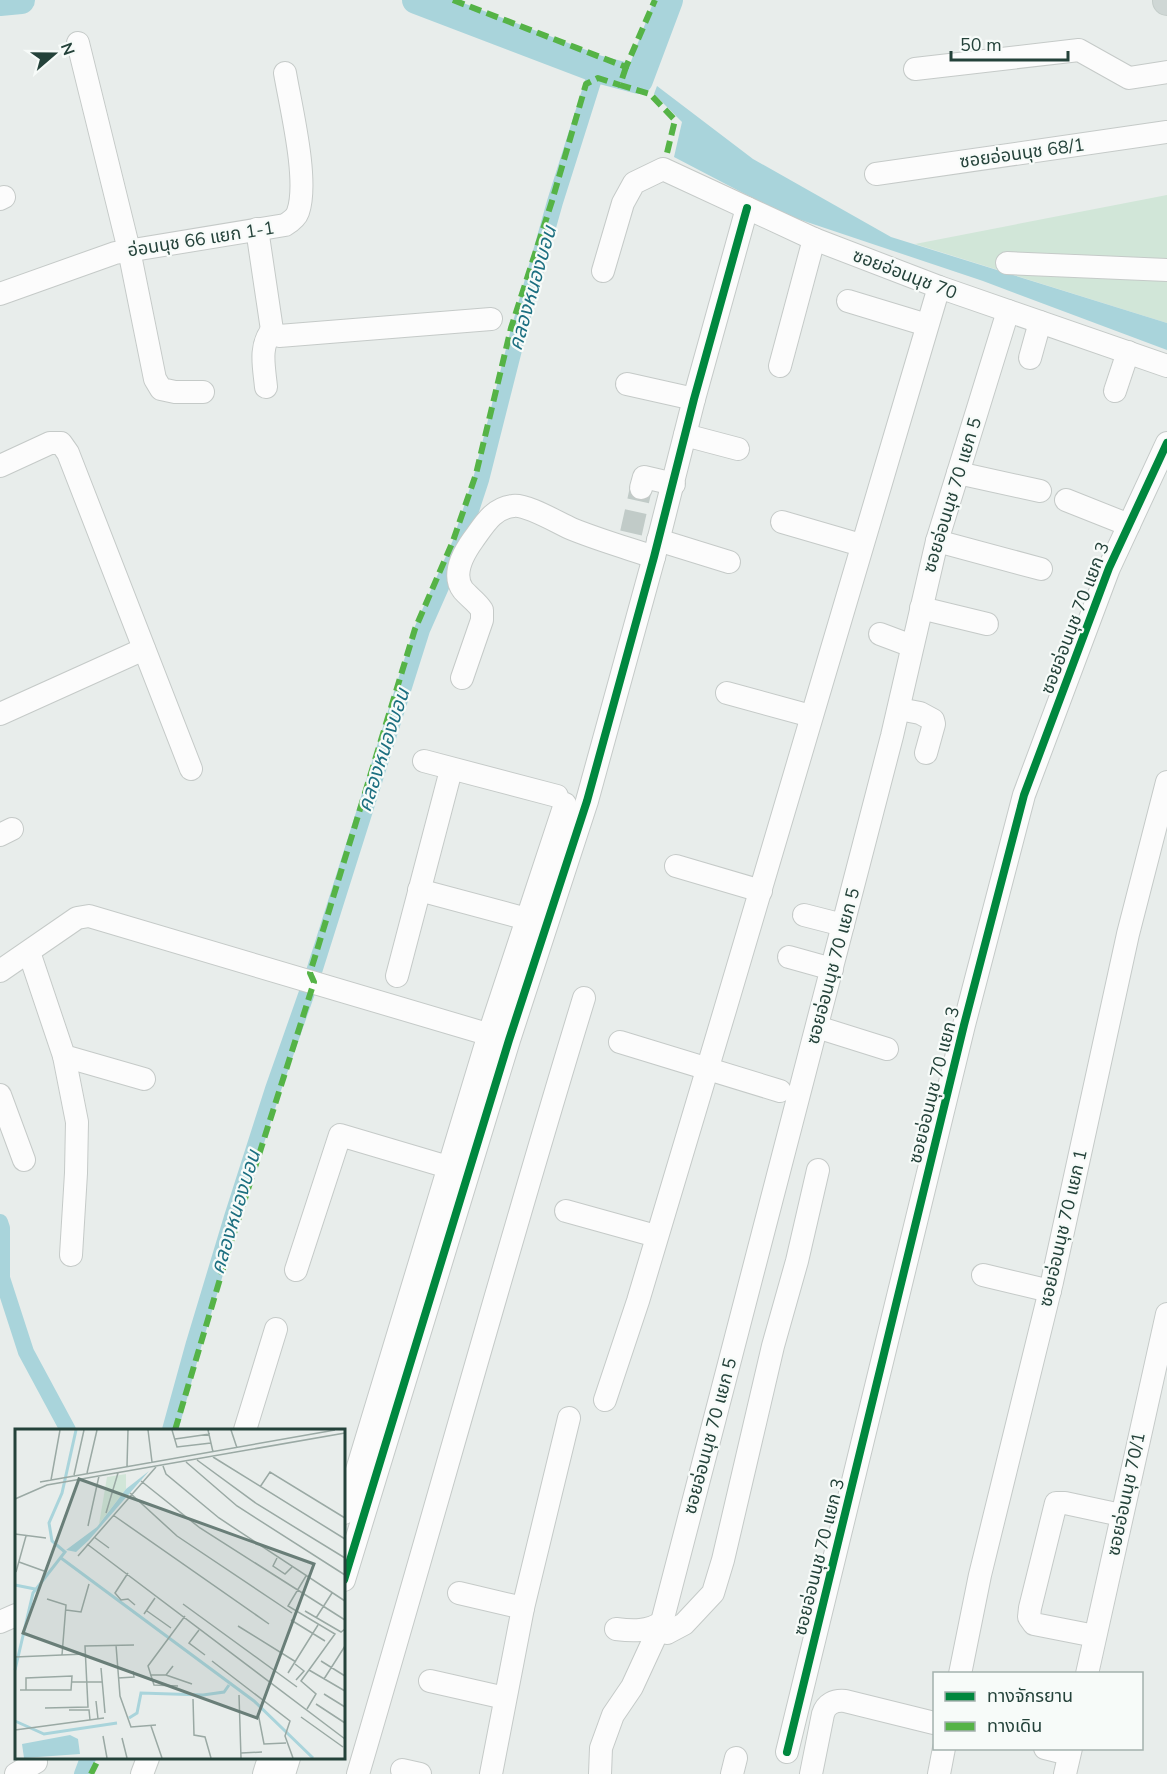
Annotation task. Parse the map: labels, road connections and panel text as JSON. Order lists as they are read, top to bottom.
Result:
{
  "streets": {
    "street": [
      "ซอยอ่อนนุช 68/1",
      "อ่อนนุช 66 แยก 1-1",
      "ซอยอ่อนนุช 70",
      "ซอยอ่อนนุช 70 แยก 5",
      "ซอยอ่อนนุช 70 แยก 3",
      "ซอยอ่อนนุช 70 แยก 1",
      "ซอยอ่อนนุช 70/1"
    ]
  },
  "crossings": [
    ["ซอยอ่อนนุช 70", "ซอยอ่อนนุช 70 แยก 5"]
  ],
  "water": ["คลองหนองบอน"],
  "legend": ["ทางจักรยาน", "ทางเดิน"],
  "scale_bar": "50 m",
  "north": "right"
}
